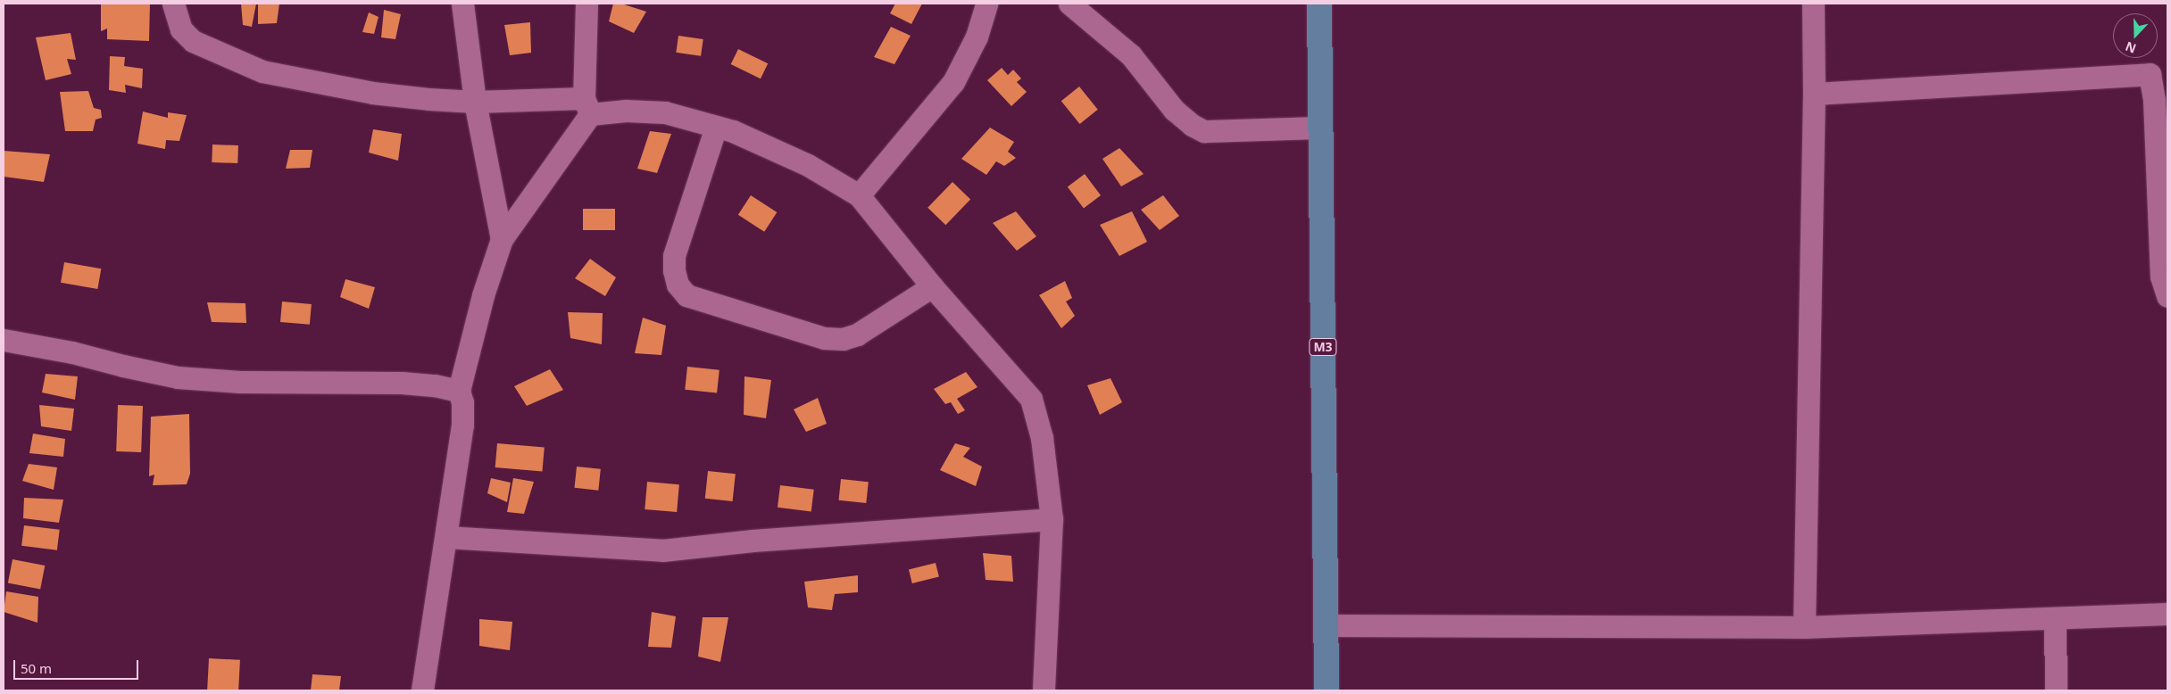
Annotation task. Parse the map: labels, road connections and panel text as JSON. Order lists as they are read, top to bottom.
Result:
{
  "streets": {
    "main road": ["M3"]
  },
  "scale_bar": "50 m",
  "north": "bottom"
}
